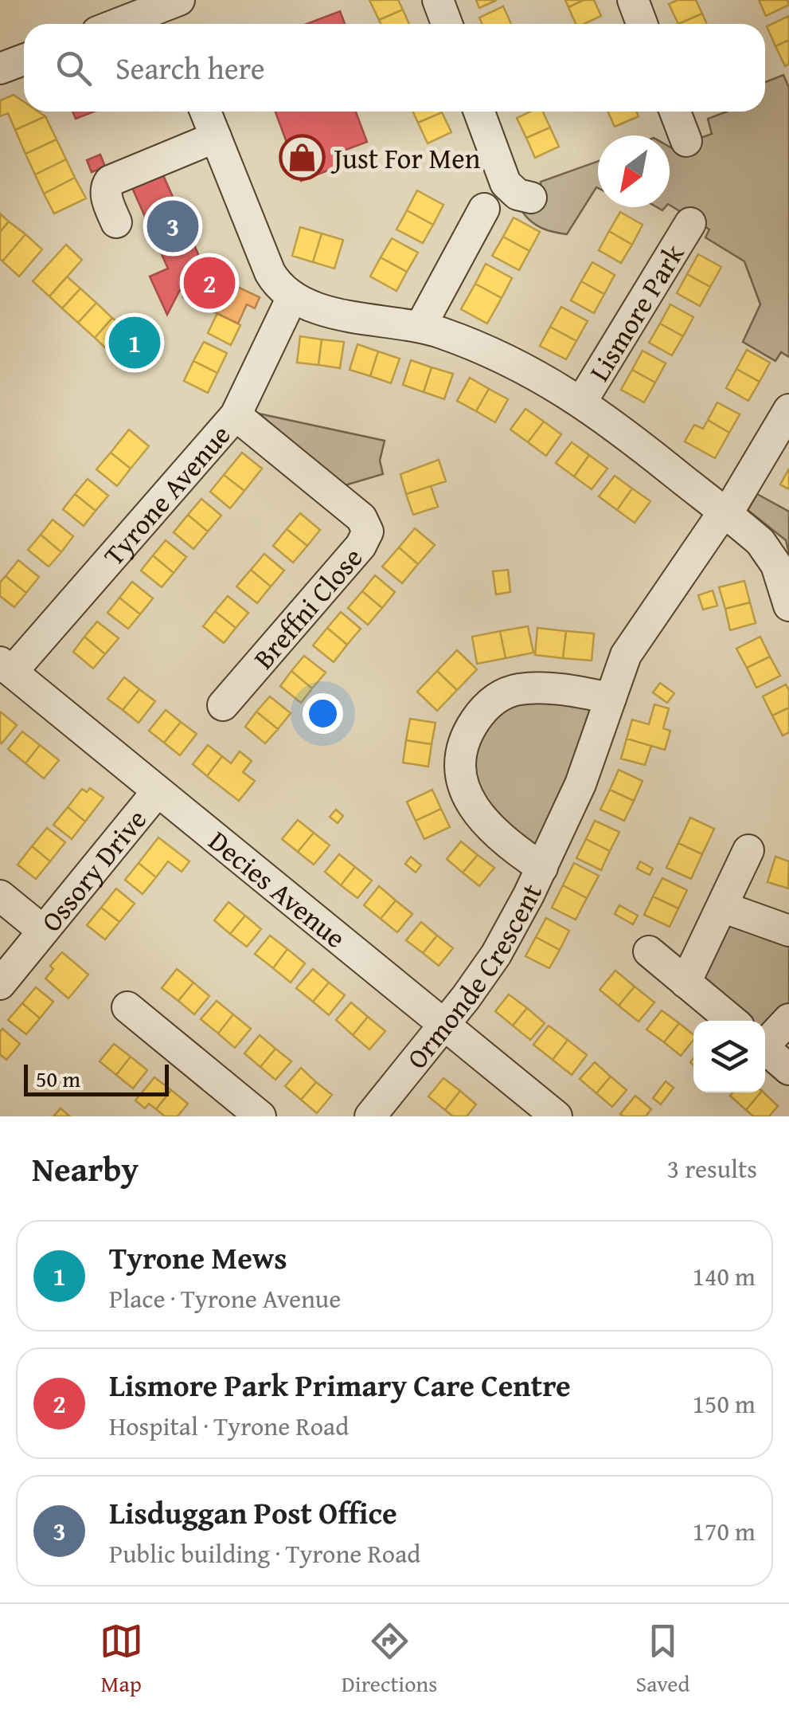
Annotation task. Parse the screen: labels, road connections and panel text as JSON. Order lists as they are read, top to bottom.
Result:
{
  "streets": {
    "street": [
      "Lismore Park",
      "Tyrone Avenue",
      "Breffni Close",
      "Ossory Drive",
      "Decies Avenue",
      "Ormonde Crescent"
    ]
  },
  "crossings": [
    ["Lismore Park", "Tyrone Avenue"],
    ["Lismore Park", "Ormonde Crescent"],
    ["Tyrone Avenue", "Breffni Close"],
    ["Tyrone Avenue", "Decies Avenue"],
    ["Ossory Drive", "Decies Avenue"],
    ["Decies Avenue", "Ormonde Crescent"]
  ],
  "places": {
    "shop": ["Just For Men"]
  },
  "scale_bar": "50 m",
  "north": "bottom left",
  "page": {
    "search": "Search here",
    "pins": ["3", "2", "1"],
    "scale": "50 m",
    "heading": ["Nearby", "3 results"],
    "list": [
      {
        "mark": "1",
        "name": "Tyrone Mews",
        "note": "Place · Tyrone Avenue",
        "value": "140 m"
      },
      {
        "mark": "2",
        "name": "Lismore Park Primary Care Centre",
        "note": "Hospital · Tyrone Road",
        "value": "150 m"
      },
      {
        "mark": "3",
        "name": "Lisduggan Post Office",
        "note": "Public building · Tyrone Road",
        "value": "170 m"
      }
    ],
    "nav": ["Map", "Directions", "Saved"]
  }
}
